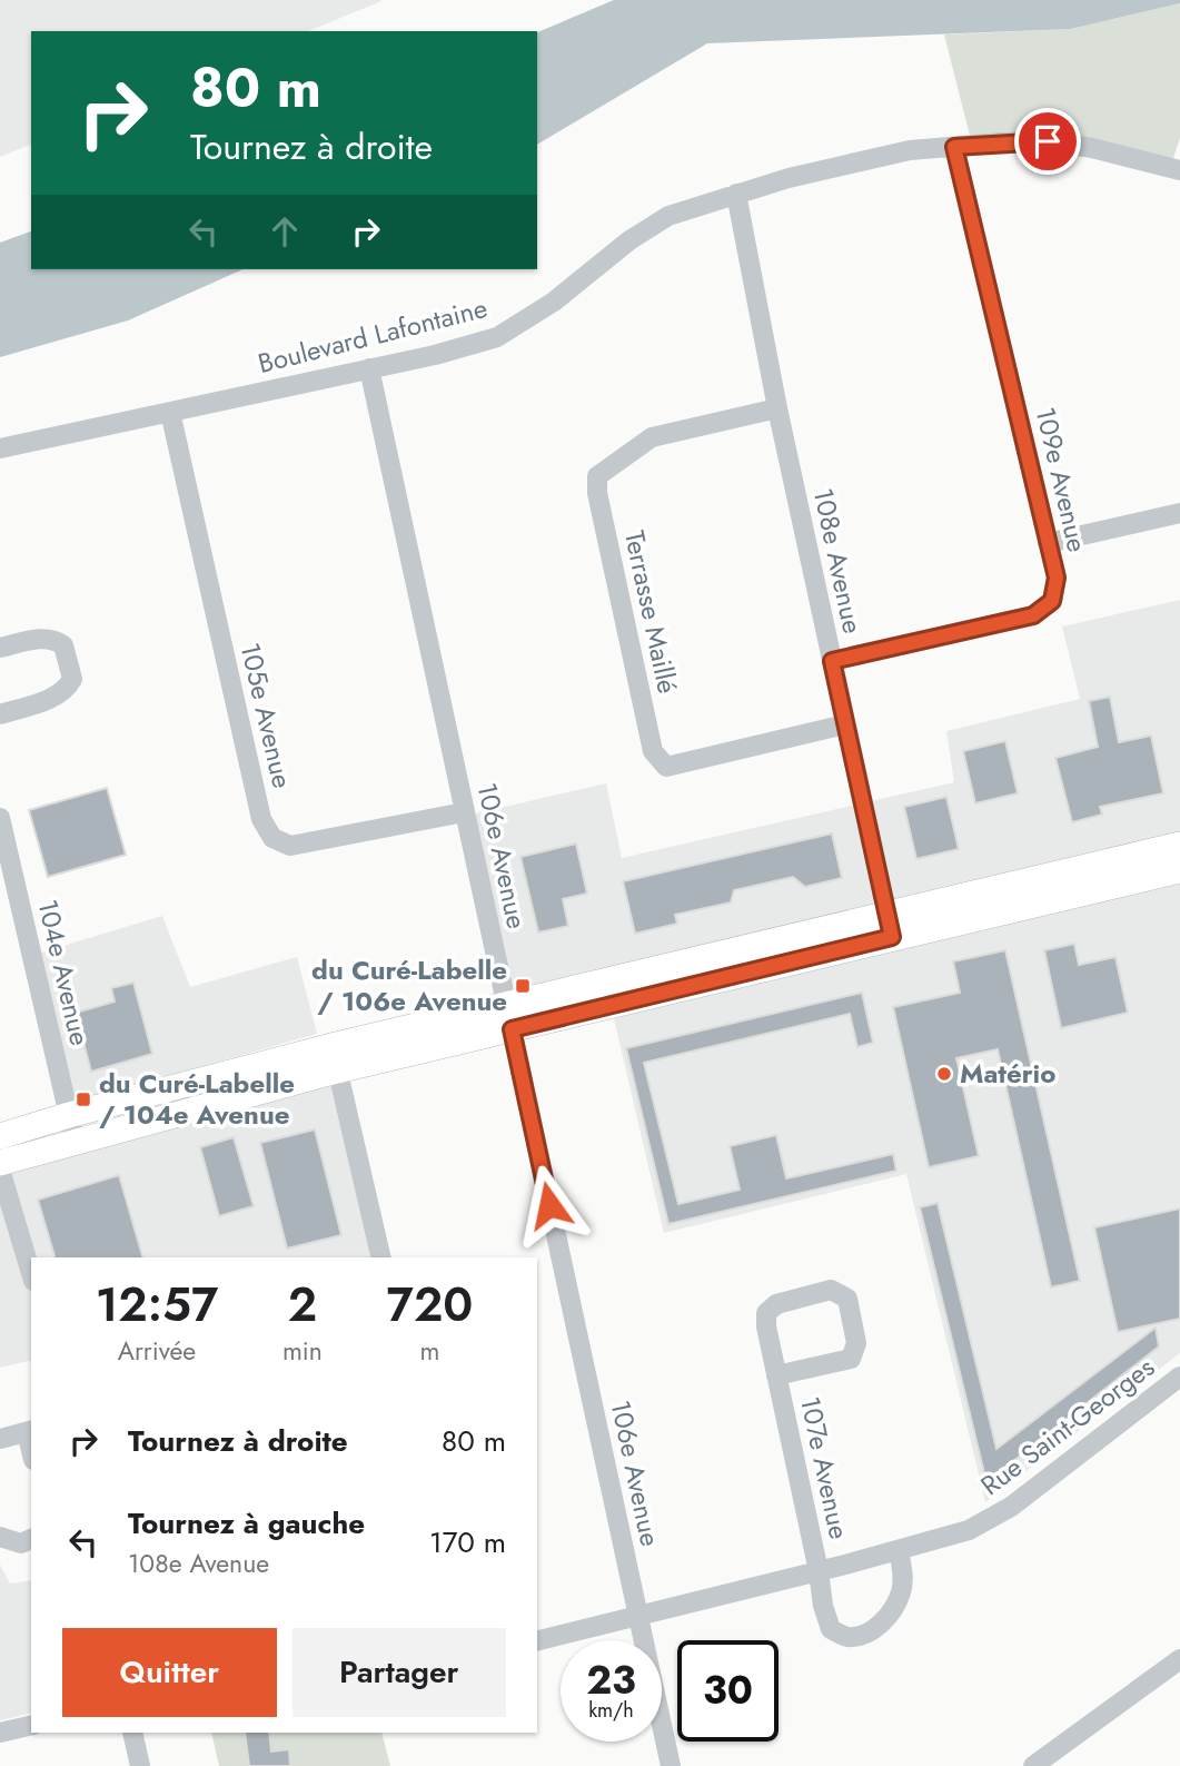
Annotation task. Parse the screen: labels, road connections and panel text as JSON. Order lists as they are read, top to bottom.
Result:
{
  "streets": {
    "street": [
      "Boulevard Lafontaine",
      "109e Avenue",
      "108e Avenue",
      "Terrasse Maillé",
      "105e Avenue",
      "106e Avenue",
      "104e Avenue",
      "Rue Saint-Georges",
      "107e Avenue"
    ]
  },
  "crossings": [
    ["Boulevard Lafontaine", "109e Avenue"],
    ["Boulevard Lafontaine", "108e Avenue"],
    ["Boulevard Lafontaine", "105e Avenue"],
    ["Boulevard Lafontaine", "106e Avenue"],
    ["109e Avenue", "108e Avenue"],
    ["108e Avenue", "Terrasse Maillé"],
    ["105e Avenue", "106e Avenue"],
    ["106e Avenue", "Rue Saint-Georges"],
    ["Rue Saint-Georges", "107e Avenue"]
  ],
  "places": {
    "transit": ["du Curé-Labelle / 106e Avenue", "du Curé-Labelle / 104e Avenue"],
    "other": ["Matério"]
  },
  "page": {
    "turn": ["80 m", "Tournez à droite"],
    "eta": [
      "12:57",
      "Arrivée",
      "2",
      "min",
      "720",
      "m"
    ],
    "list": [
      {
        "name": "Tournez à droite",
        "value": "80 m"
      },
      {
        "name": "Tournez à gauche",
        "note": "108e Avenue",
        "value": "170 m"
      }
    ],
    "buttons": ["Quitter", "Partager"],
    "speed": "23 km/h",
    "limit": "30"
  }
}
